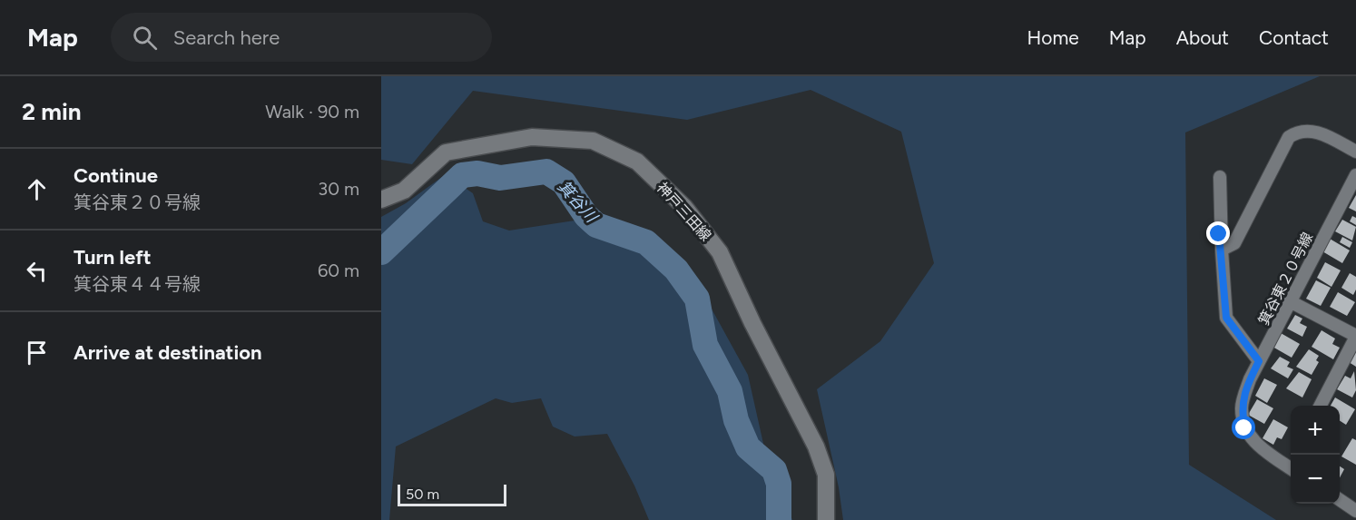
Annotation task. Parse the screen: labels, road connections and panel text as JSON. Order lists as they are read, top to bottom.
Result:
{
  "streets": {
    "street": ["神戸三田線", "箕谷東２０号線"]
  },
  "water": ["箕谷川"],
  "scale_bar": "50 m",
  "page": {
    "header": "Map",
    "search": "Search here",
    "nav": [
      "Home",
      "Map",
      "About",
      "Contact"
    ],
    "heading": ["2 min", "Walk · 90 m"],
    "list": [
      ["Continue", "箕谷東２０号線", "30 m"],
      ["Turn left", "箕谷東４４号線", "60 m"],
      "Arrive at destination"
    ],
    "map_buttons": ["+", "−"],
    "scale": "50 m"
  }
}
